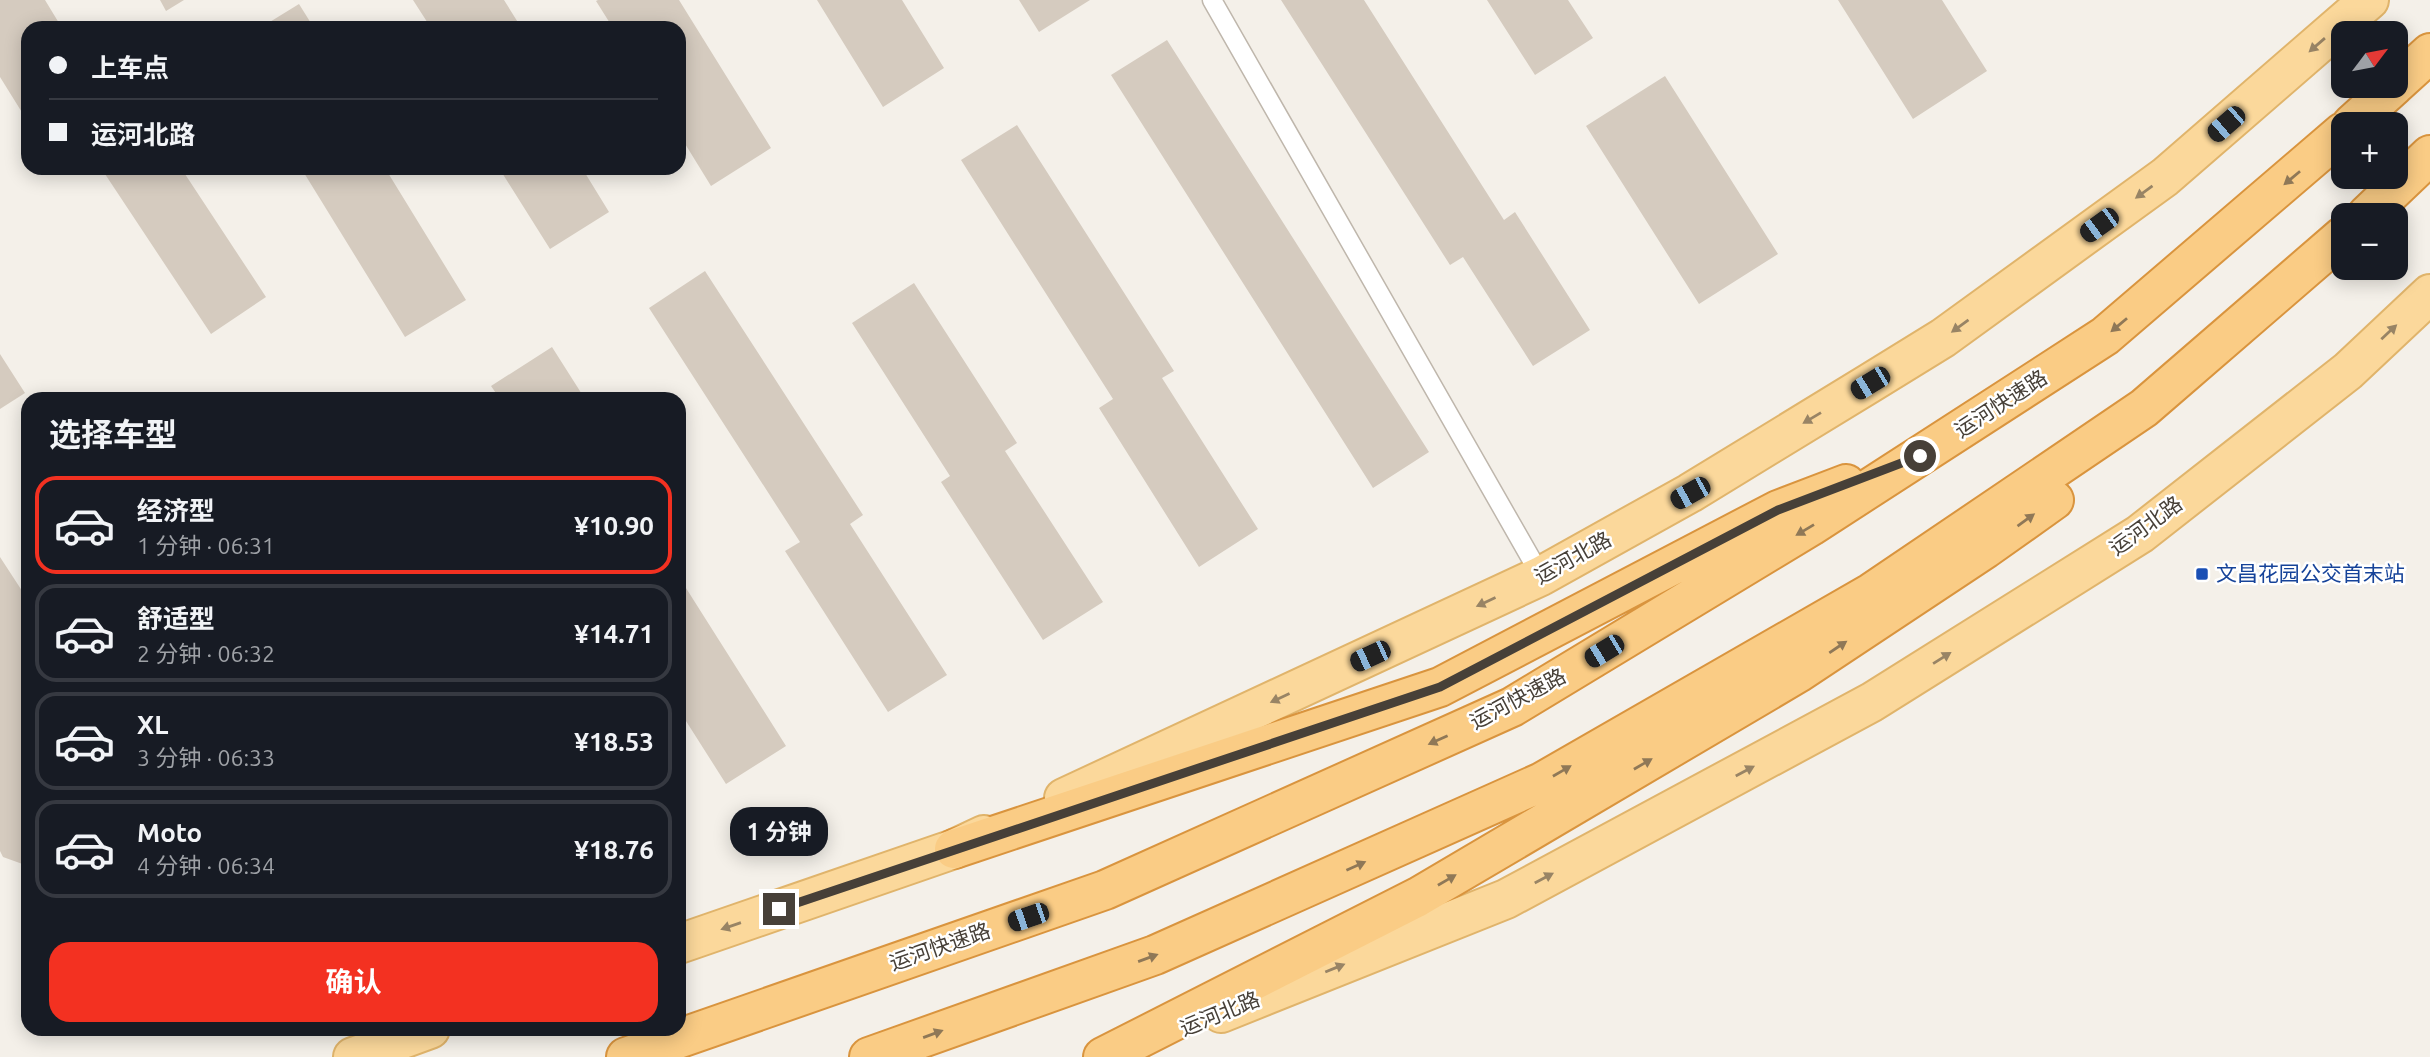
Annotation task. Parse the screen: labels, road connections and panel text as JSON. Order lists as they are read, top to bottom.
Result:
{
  "streets": {
    "highway": ["运河快速路"],
    "main road": ["运河北路"]
  },
  "places": {
    "transit": ["文昌花园公交首末站"]
  },
  "north": "top right",
  "page": {
    "map_buttons": ["+", "−"],
    "banner": ["上车点", "运河北路"],
    "heading": "选择车型",
    "list": [
      {
        "name": "经济型",
        "note": "1 分钟 · 06:31",
        "value": "¥10.90"
      },
      {
        "name": "舒适型",
        "note": "2 分钟 · 06:32",
        "value": "¥14.71"
      },
      {
        "name": "XL",
        "note": "3 分钟 · 06:33",
        "value": "¥18.53"
      },
      {
        "name": "Moto",
        "note": "4 分钟 · 06:34",
        "value": "¥18.76"
      }
    ],
    "bubble": "1 分钟",
    "buttons": "确认"
  }
}
